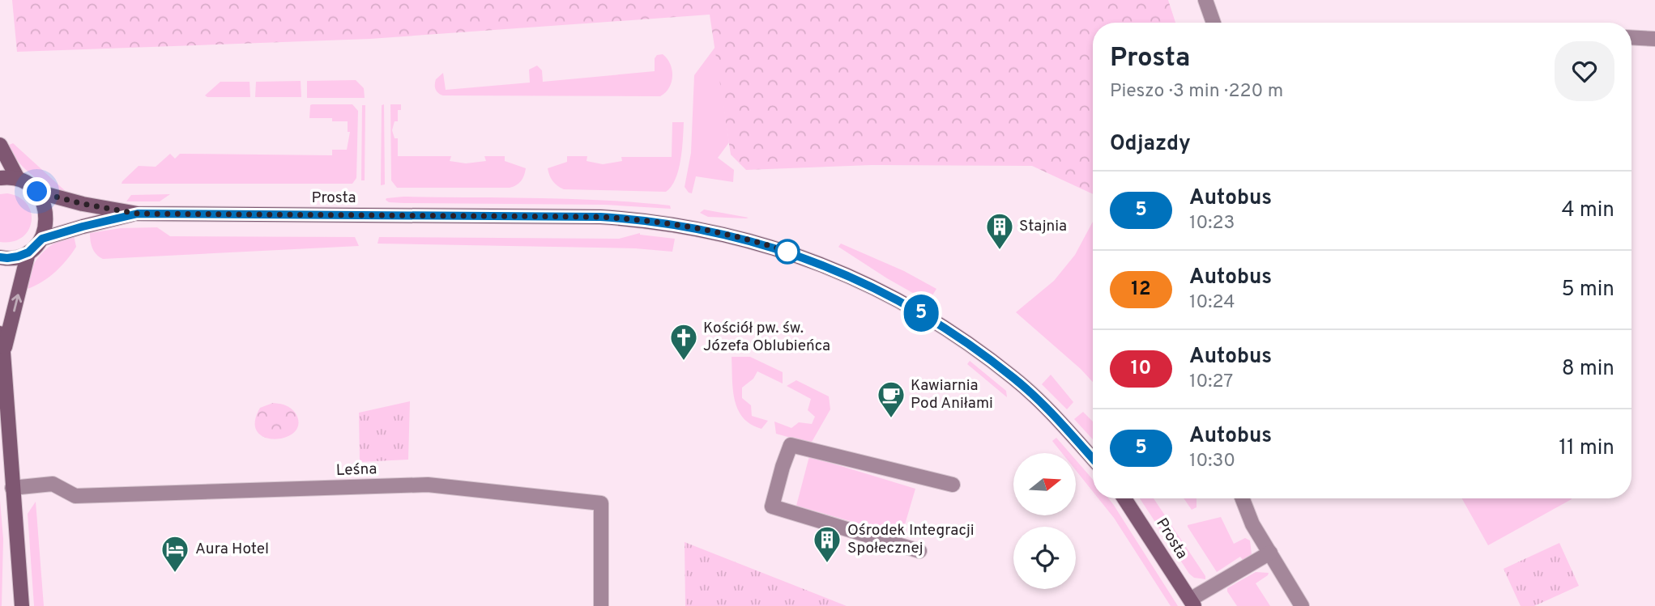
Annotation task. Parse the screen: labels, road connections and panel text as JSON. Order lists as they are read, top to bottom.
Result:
{
  "streets": {
    "street": ["Prosta", "Leśna"]
  },
  "places": {
    "building": ["Stajnia", "Ośrodek Integracji Społecznej"],
    "church": ["Kościół pw. św. Józefa Oblubieńca"],
    "cafe": ["Kawiarnia Pod Aniłami"],
    "hotel": ["Aura Hotel"]
  },
  "lines": ["bus line 5"],
  "north": "right",
  "page": {
    "on_map": "5",
    "heading": [
      ["Prosta", "Pieszo · 3 min · 220 m"],
      "Odjazdy"
    ],
    "list": [
      {
        "mark": "5",
        "name": "Autobus",
        "note": "10:23",
        "value": "4 min"
      },
      {
        "mark": "12",
        "name": "Autobus",
        "note": "10:24",
        "value": "5 min"
      },
      {
        "mark": "10",
        "name": "Autobus",
        "note": "10:27",
        "value": "8 min"
      },
      {
        "mark": "5",
        "name": "Autobus",
        "note": "10:30",
        "value": "11 min"
      }
    ]
  }
}
